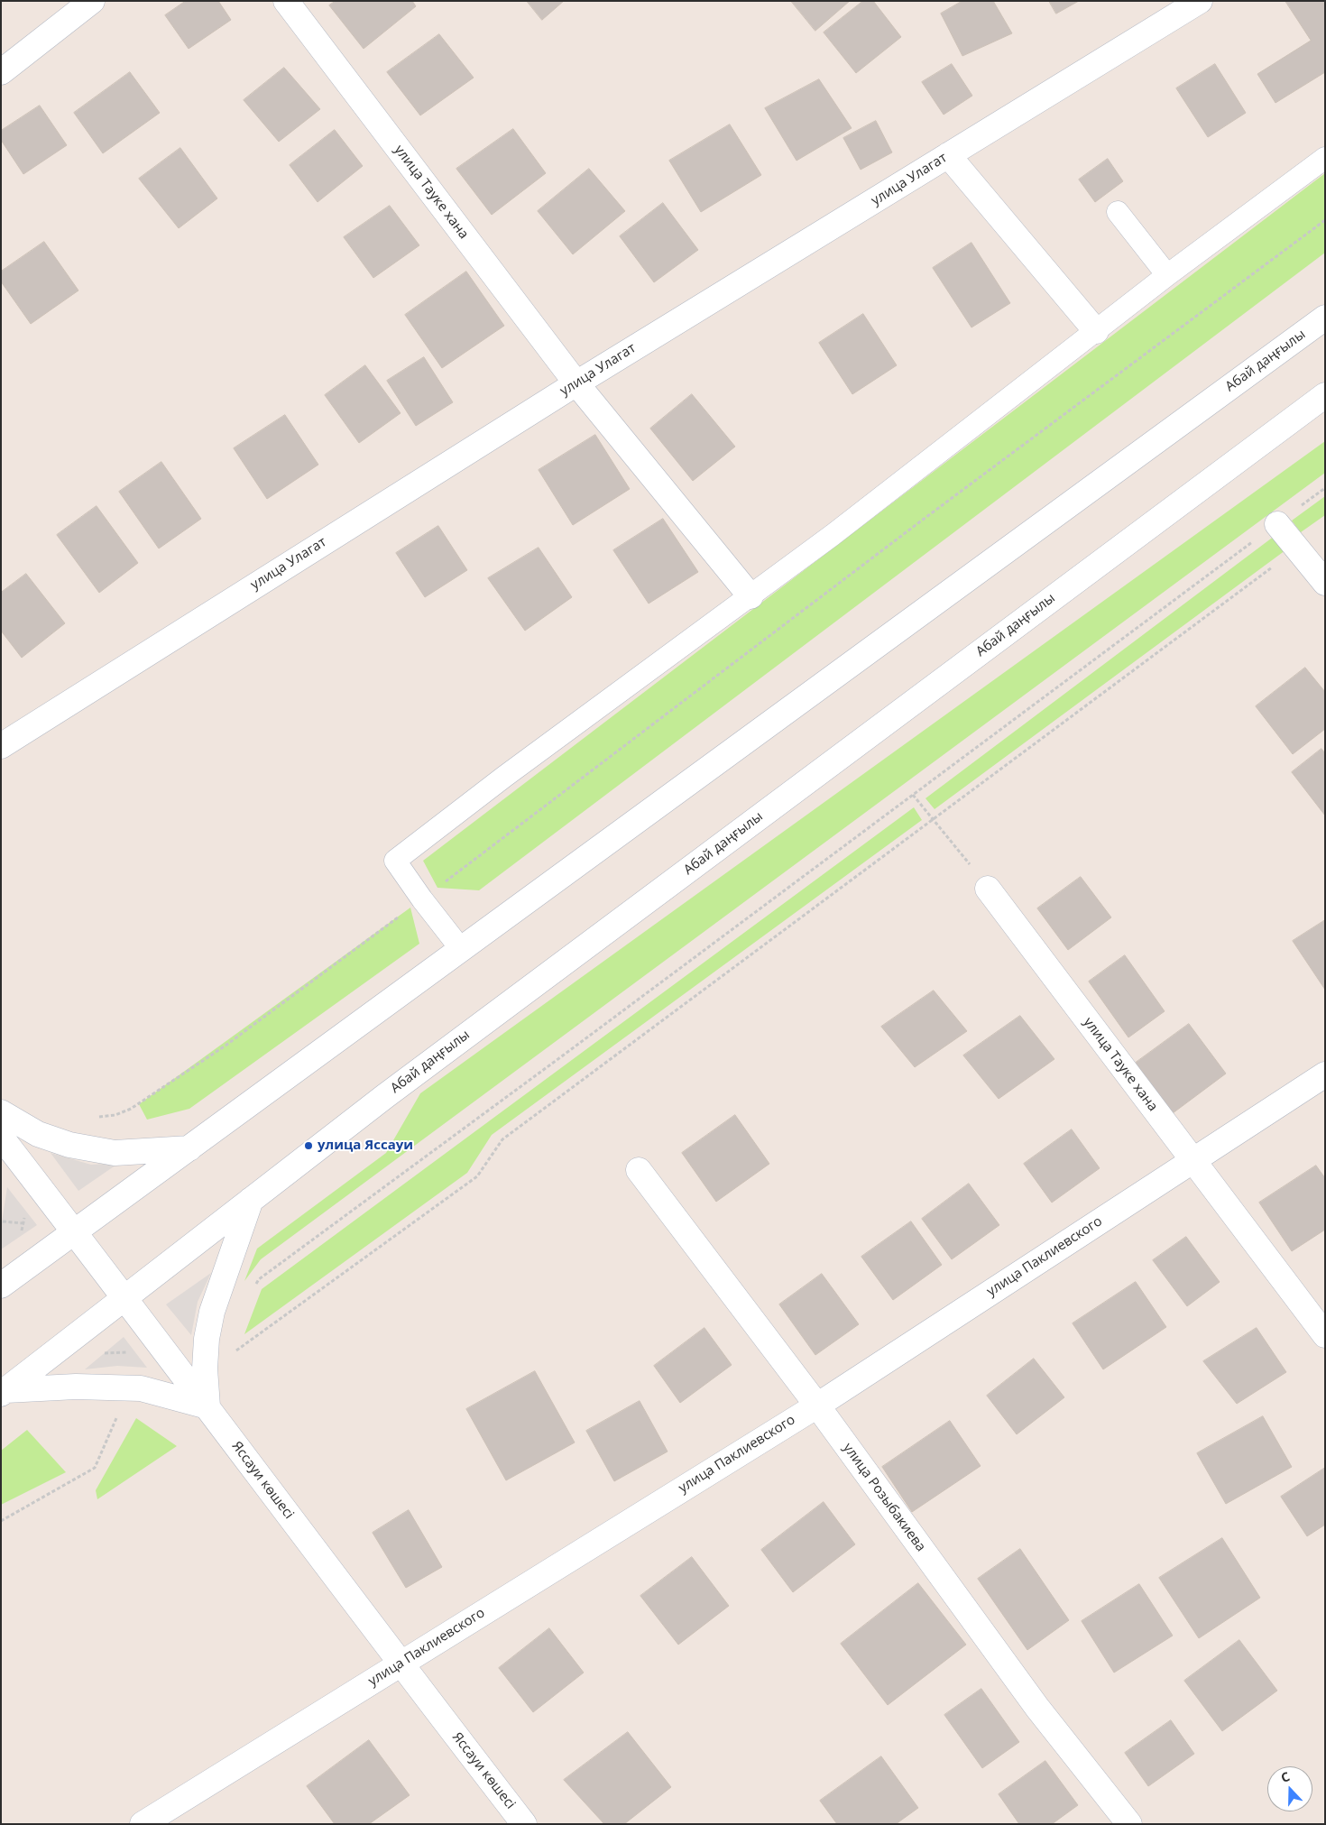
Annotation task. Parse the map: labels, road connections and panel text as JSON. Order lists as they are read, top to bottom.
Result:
{
  "streets": {
    "street": [
      "улица Улагат",
      "улица Тауке хана",
      "Абай даңғылы",
      "улица Паклиевского",
      "Яссауи көшесі",
      "улица Розыбакиева"
    ]
  },
  "crossings": [
    ["улица Улагат", "улица Тауке хана"],
    ["улица Тауке хана", "улица Паклиевского"],
    ["Абай даңғылы", "Яссауи көшесі"],
    ["улица Паклиевского", "Яссауи көшесі"],
    ["улица Паклиевского", "улица Розыбакиева"]
  ],
  "places": ["улица Яссауи"],
  "north": "top"
}
